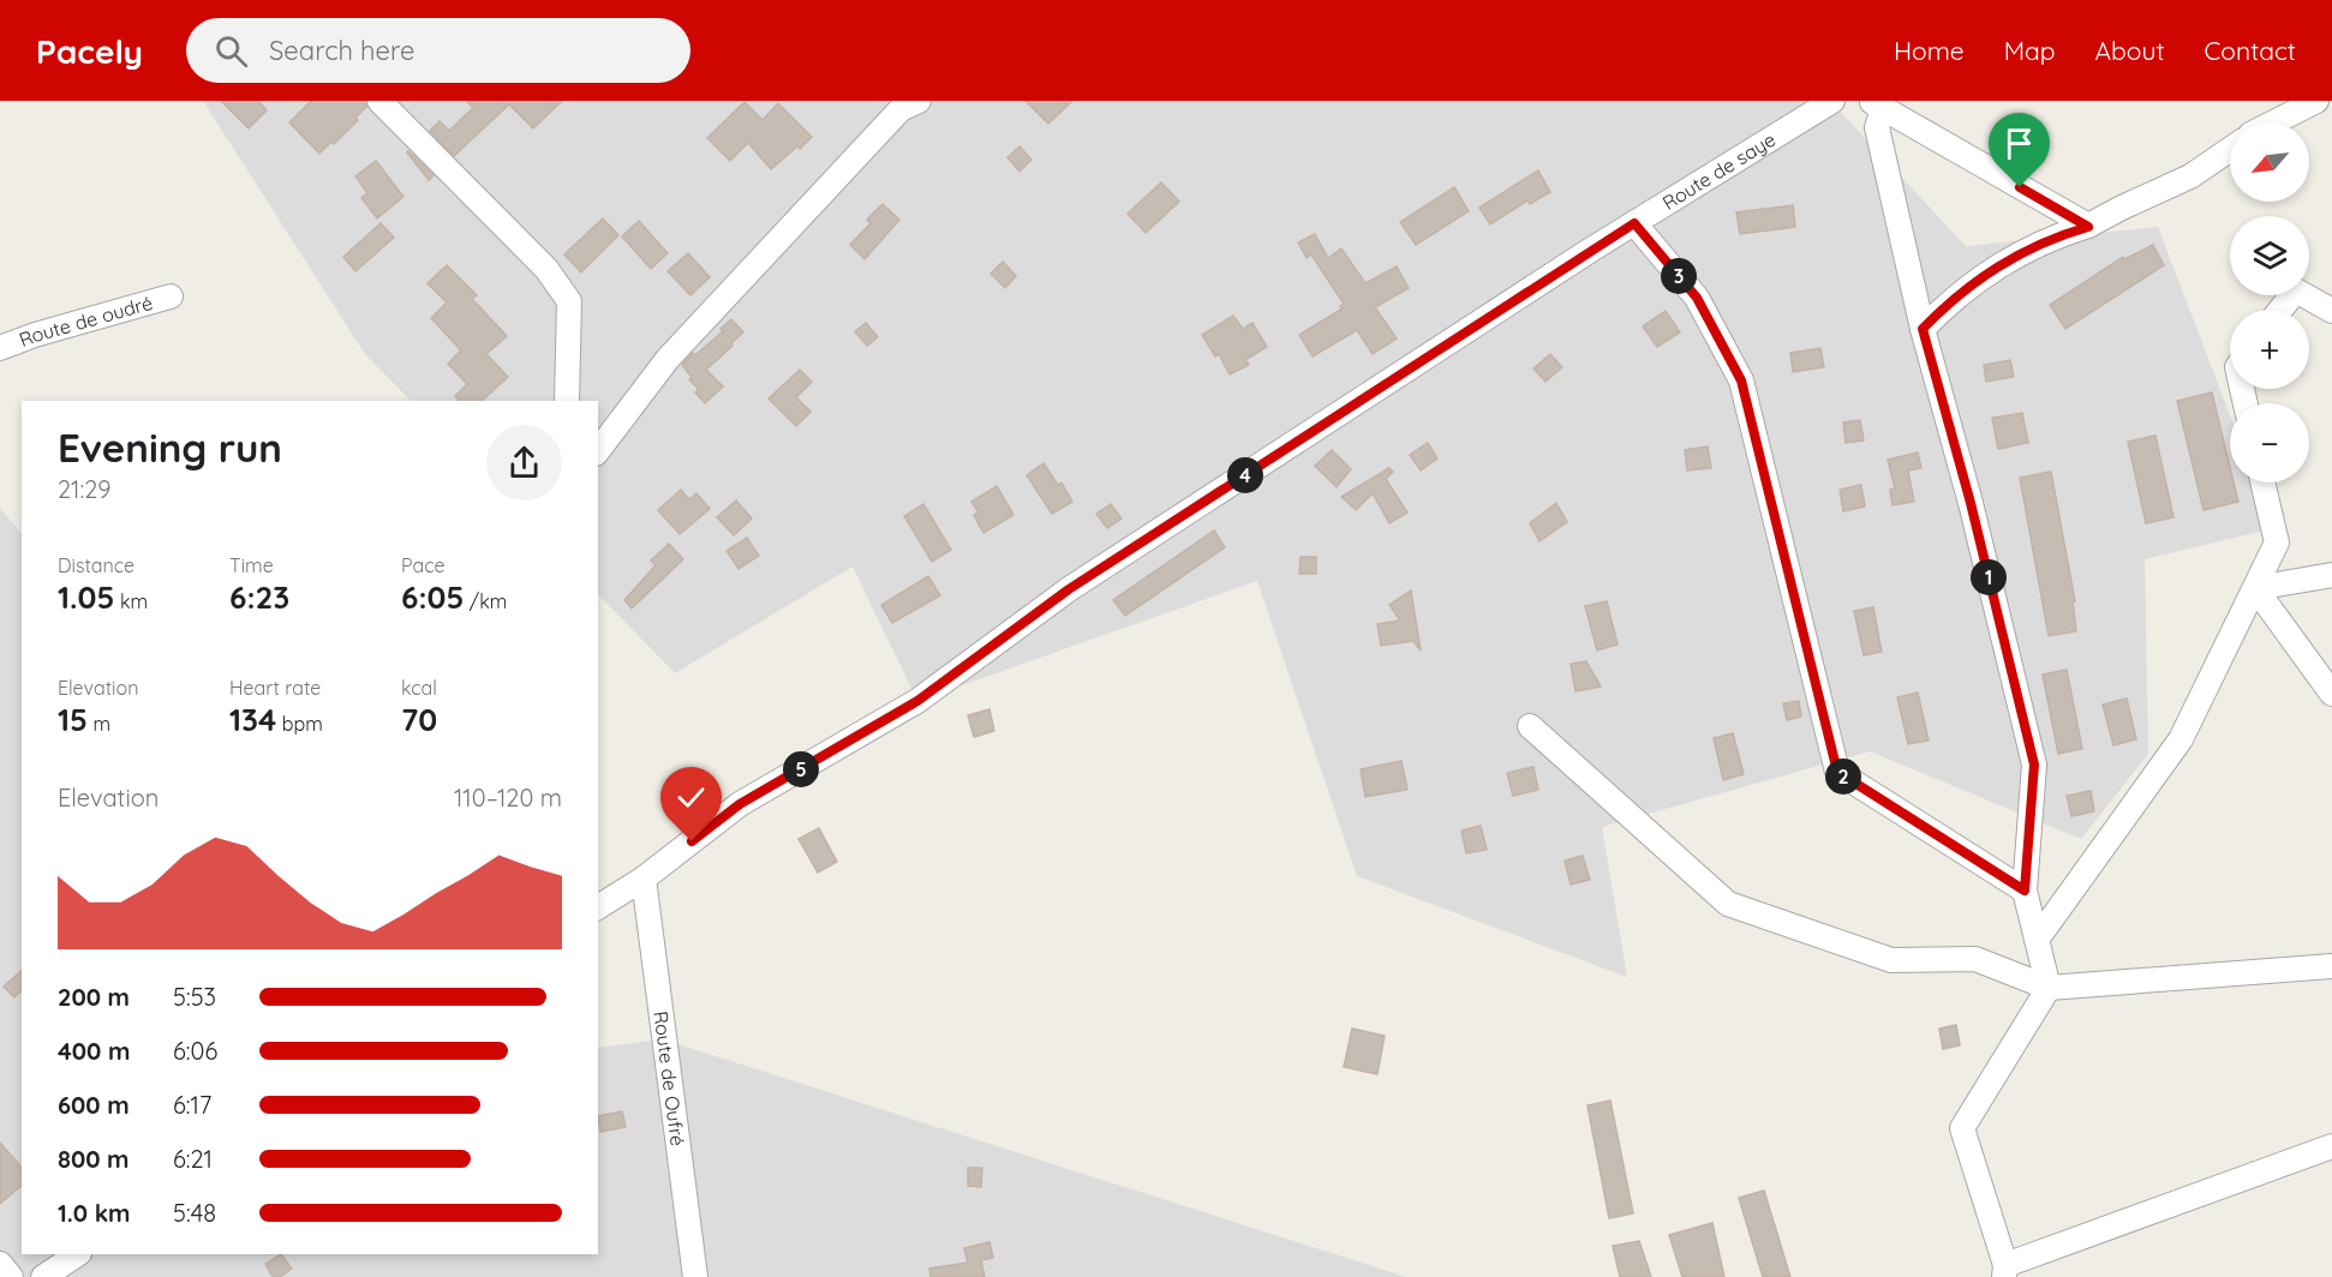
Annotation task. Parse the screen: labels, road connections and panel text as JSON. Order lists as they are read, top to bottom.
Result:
{
  "streets": {
    "street": ["Route de saye", "Route de oudré", "Route de Oufré"]
  },
  "crossings": [
    ["Route de saye", "Route de Oufré"]
  ],
  "north": "bottom left",
  "page": {
    "header": "Pacely",
    "search": "Search here",
    "nav": [
      "Home",
      "Map",
      "About",
      "Contact"
    ],
    "map_buttons": ["+", "−"],
    "pins": [
      "3",
      "4",
      "1",
      "5",
      "2"
    ],
    "heading": ["Evening run", "21:29"],
    "stats": [
      ["Distance", "1.05 km"],
      ["Time", "6:23"],
      ["Pace", "6:05 /km"],
      ["Elevation", "15 m"],
      ["Heart rate", "134 bpm"],
      ["kcal", "70"]
    ],
    "chart": ["Elevation", "110–120 m"],
    "list": [
      {
        "name": "200 m",
        "note": "5:53"
      },
      {
        "name": "400 m",
        "note": "6:06"
      },
      {
        "name": "600 m",
        "note": "6:17"
      },
      {
        "name": "800 m",
        "note": "6:21"
      },
      {
        "name": "1.0 km",
        "note": "5:48"
      }
    ]
  }
}
